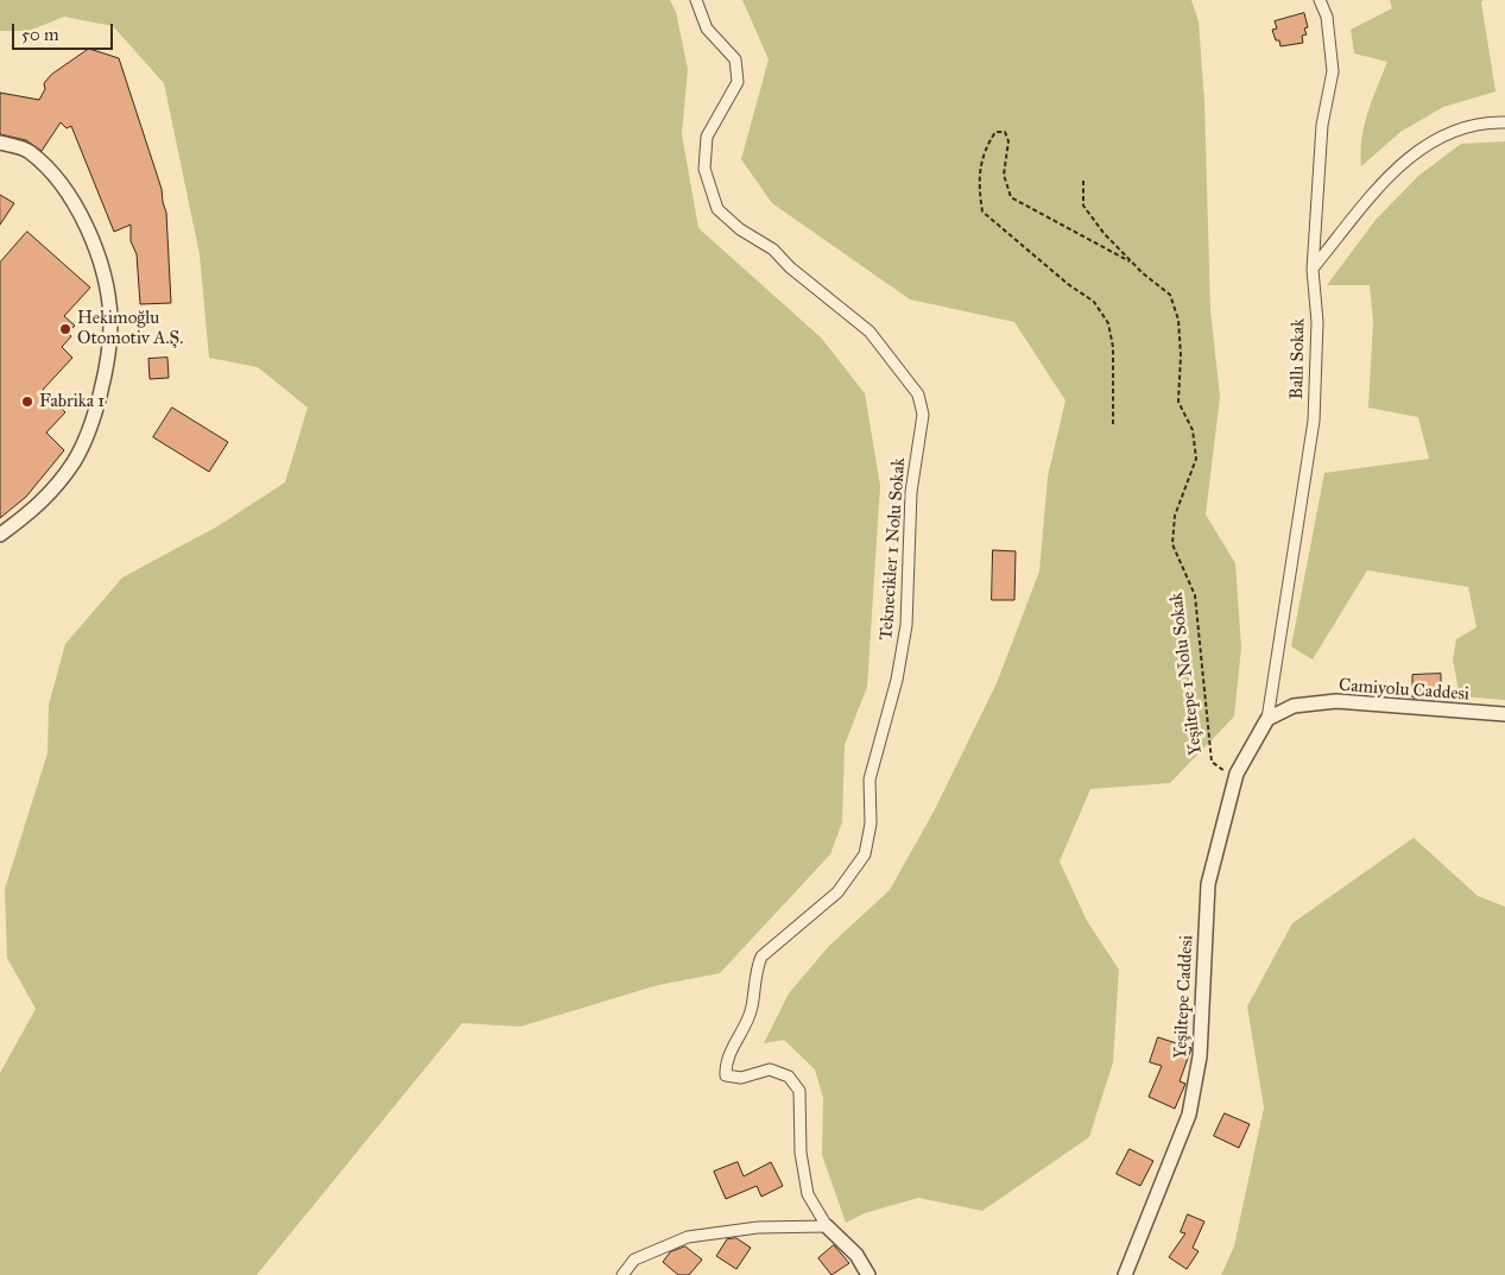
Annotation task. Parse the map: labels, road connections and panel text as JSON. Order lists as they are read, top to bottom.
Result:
{
  "streets": {
    "street": [
      "Ballı Sokak",
      "Teknecikler 1 Nolu Sokak",
      "Camiyolu Caddesi",
      "Yeşiltepe Caddesi"
    ],
    "path": ["Yeşiltepe 1 Nolu Sokak"]
  },
  "crossings": [
    ["Ballı Sokak", "Camiyolu Caddesi"],
    ["Ballı Sokak", "Yeşiltepe Caddesi"],
    ["Yeşiltepe 1 Nolu Sokak", "Yeşiltepe Caddesi"],
    ["Camiyolu Caddesi", "Yeşiltepe Caddesi"]
  ],
  "places": ["Hekimoğlu Otomotiv A.Ş.", "Fabrika 1"],
  "scale_bar": "50 m"
}
